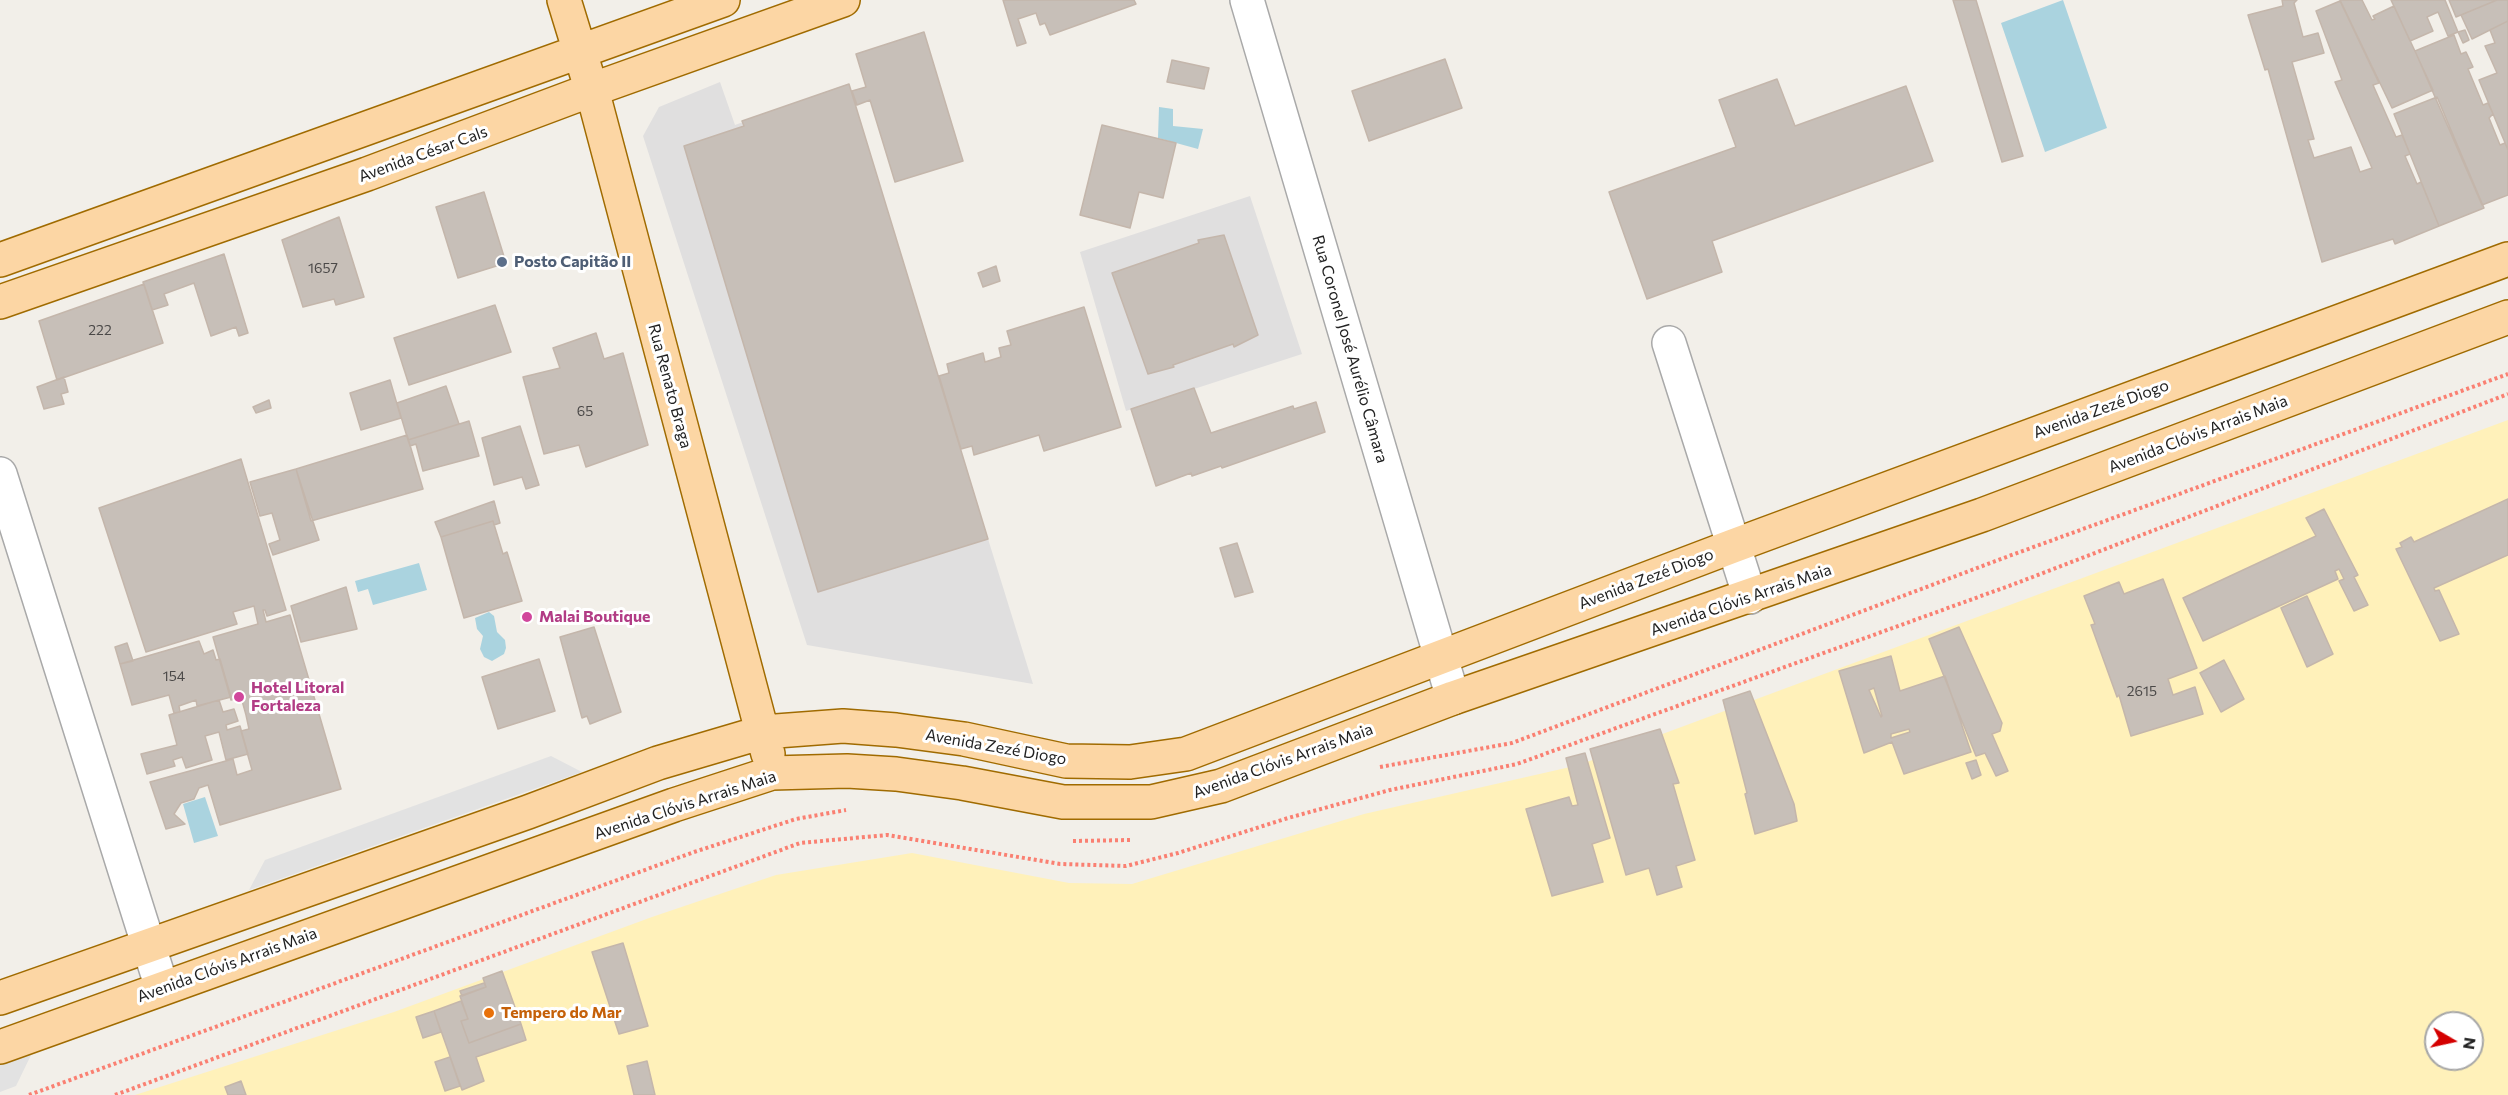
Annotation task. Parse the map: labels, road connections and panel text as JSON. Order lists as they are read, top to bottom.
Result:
{
  "streets": {
    "main road": [
      "Avenida César Cals",
      "Rua Renato Braga",
      "Avenida Zezé Diogo",
      "Avenida Clóvis Arrais Maia"
    ],
    "street": ["Rua Coronel José Aurélio Câmara"]
  },
  "crossings": [
    ["Avenida César Cals", "Rua Renato Braga"],
    ["Rua Coronel José Aurélio Câmara", "Avenida Zezé Diogo"],
    ["Rua Coronel José Aurélio Câmara", "Avenida Clóvis Arrais Maia"],
    ["Rua Renato Braga", "Avenida Zezé Diogo"],
    ["Rua Renato Braga", "Avenida Clóvis Arrais Maia"]
  ],
  "places": [
    "Posto Capitão II",
    "Malai Boutique",
    "Hotel Litoral Fortaleza",
    "Tempero do Mar"
  ],
  "house_numbers": [
    "1657",
    "222",
    "65",
    "154",
    "2615"
  ],
  "north": "right"
}
